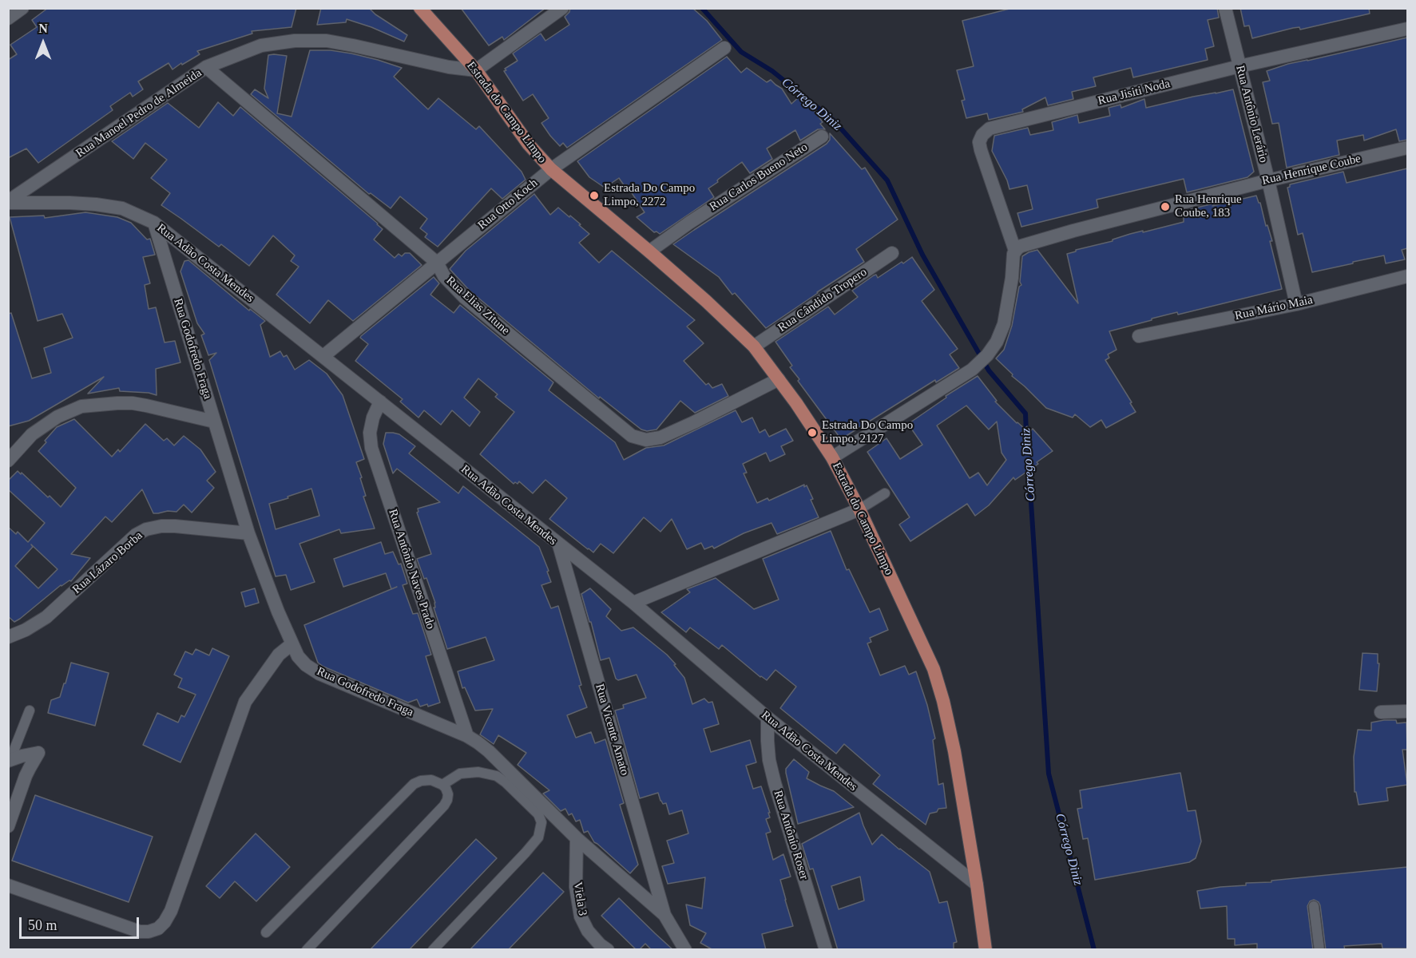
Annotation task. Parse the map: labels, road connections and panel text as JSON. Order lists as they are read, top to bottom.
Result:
{
  "streets": {
    "main road": ["Estrada do Campo Limpo"],
    "street": [
      "Rua Jisiti Noda",
      "Rua Manoel Pedro de Almeida",
      "Rua Antônio Lerário",
      "Rua Henrique Coube",
      "Rua Carlos Bueno Neto",
      "Rua Otto Koch",
      "Rua Adão Costa Mendes",
      "Rua Cândido Tropero",
      "Rua Elias Zitune",
      "Rua Mário Maia",
      "Rua Godofredo Fraga",
      "Rua Lázaro Borba",
      "Rua Antônio Naves Prado",
      "Rua Vicente Amato",
      "Rua Antônio Roser",
      "Viela 3"
    ]
  },
  "crossings": [
    ["Rua Jisiti Noda", "Rua Antônio Lerário"],
    ["Rua Jisiti Noda", "Rua Henrique Coube"],
    ["Estrada do Campo Limpo", "Rua Manoel Pedro de Almeida"],
    ["Estrada do Campo Limpo", "Rua Carlos Bueno Neto"],
    ["Estrada do Campo Limpo", "Rua Otto Koch"],
    ["Estrada do Campo Limpo", "Rua Adão Costa Mendes"],
    ["Estrada do Campo Limpo", "Rua Cândido Tropero"],
    ["Estrada do Campo Limpo", "Rua Elias Zitune"],
    ["Rua Manoel Pedro de Almeida", "Rua Adão Costa Mendes"],
    ["Rua Manoel Pedro de Almeida", "Rua Elias Zitune"],
    ["Rua Antônio Lerário", "Rua Henrique Coube"],
    ["Rua Antônio Lerário", "Rua Mário Maia"],
    ["Rua Otto Koch", "Rua Adão Costa Mendes"],
    ["Rua Otto Koch", "Rua Elias Zitune"],
    ["Rua Adão Costa Mendes", "Rua Godofredo Fraga"],
    ["Rua Adão Costa Mendes", "Rua Antônio Naves Prado"],
    ["Rua Adão Costa Mendes", "Rua Vicente Amato"],
    ["Rua Adão Costa Mendes", "Rua Antônio Roser"],
    ["Rua Godofredo Fraga", "Rua Lázaro Borba"],
    ["Rua Godofredo Fraga", "Rua Antônio Naves Prado"],
    ["Rua Godofredo Fraga", "Rua Vicente Amato"],
    ["Rua Godofredo Fraga", "Viela 3"]
  ],
  "water": ["Córrego Diniz"],
  "places": ["Estrada Do Campo Limpo, 2272", "Rua Henrique Coube, 183", "Estrada Do Campo Limpo, 2127"],
  "scale_bar": "50 m",
  "north": "top"
}
